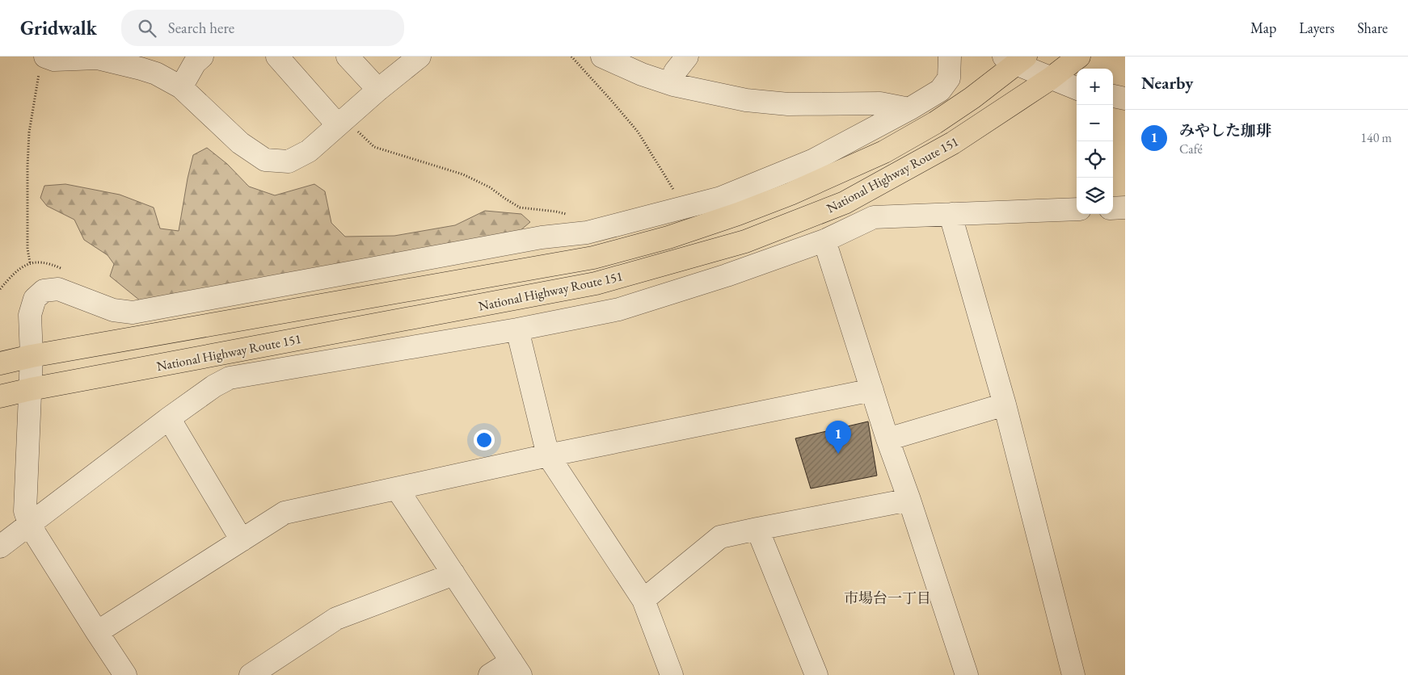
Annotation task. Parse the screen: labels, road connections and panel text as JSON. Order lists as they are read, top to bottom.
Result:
{
  "streets": {
    "highway": ["National Highway Route 151"]
  },
  "districts": ["市場台一丁目"],
  "page": {
    "header": "Gridwalk",
    "search": "Search here",
    "nav": ["Map", "Layers", "Share"],
    "heading": "Nearby",
    "map_buttons": ["+", "−"],
    "list": [
      {
        "mark": "1",
        "name": "みやした珈琲",
        "note": "Café",
        "value": "140 m"
      }
    ],
    "pins": "1"
  }
}
